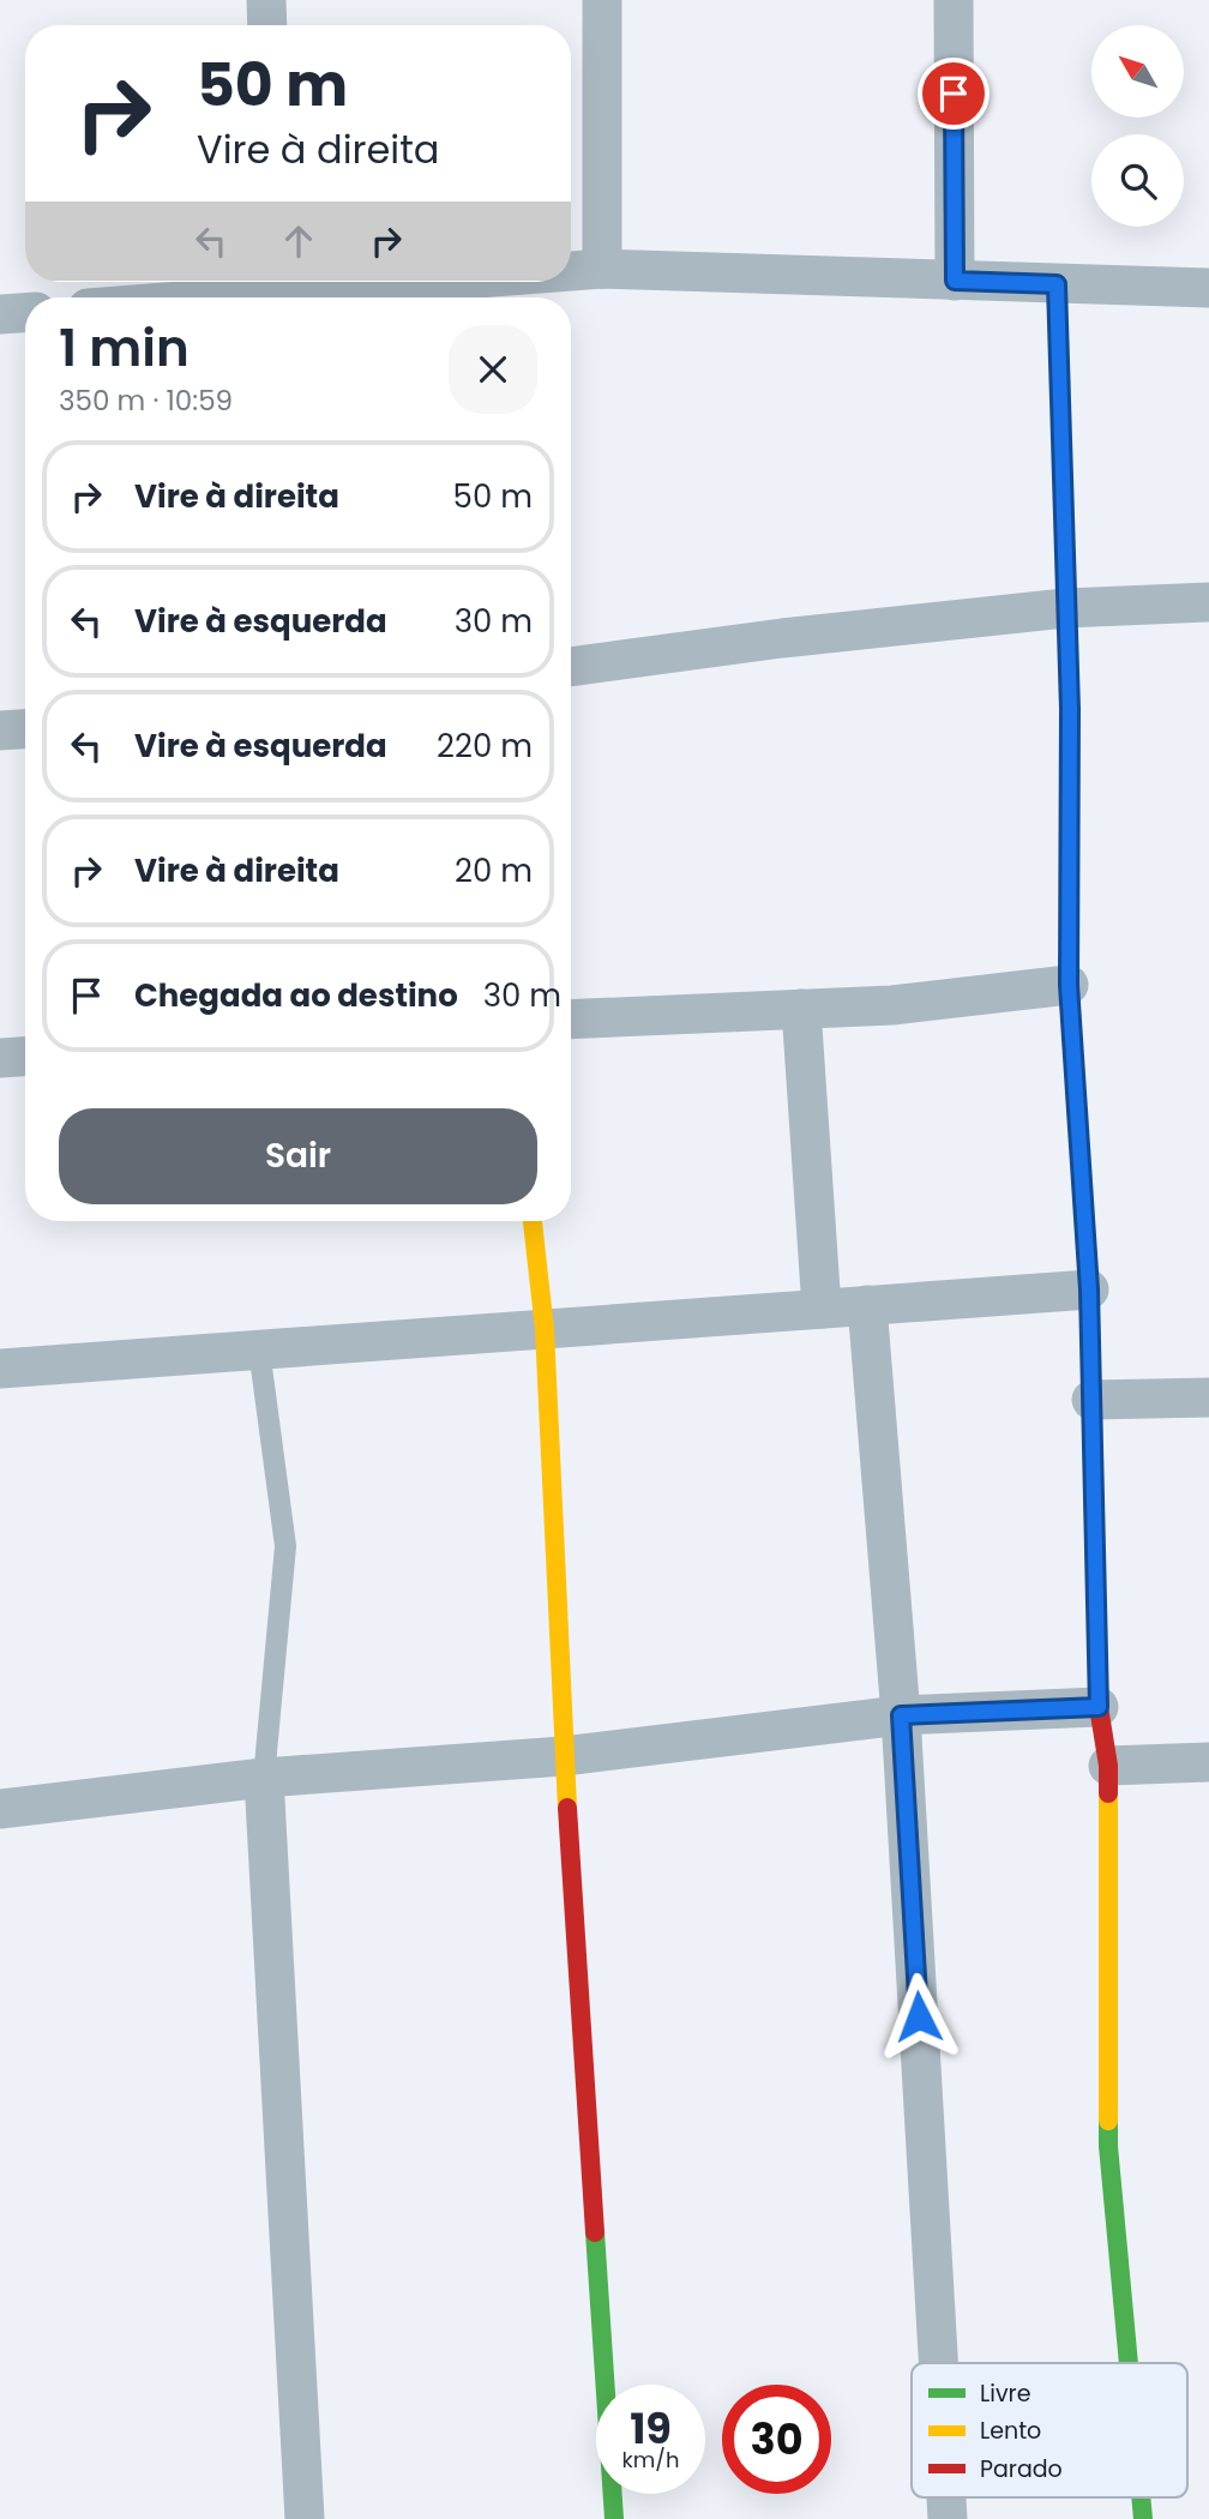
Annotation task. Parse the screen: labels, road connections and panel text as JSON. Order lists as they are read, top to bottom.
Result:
{
  "legend": ["Livre", "Lento", "Parado"],
  "north": "top left",
  "page": {
    "turn": ["50 m", "Vire à direita"],
    "heading": ["1 min", "350 m · 10:59"],
    "list": [
      {
        "name": "Vire à direita",
        "value": "50 m"
      },
      {
        "name": "Vire à esquerda",
        "value": "30 m"
      },
      {
        "name": "Vire à esquerda",
        "value": "220 m"
      },
      {
        "name": "Vire à direita",
        "value": "20 m"
      },
      {
        "name": "Chegada ao destino",
        "value": "30 m"
      }
    ],
    "buttons": "Sair",
    "speed": "19 km/h",
    "limit": "30"
  }
}
